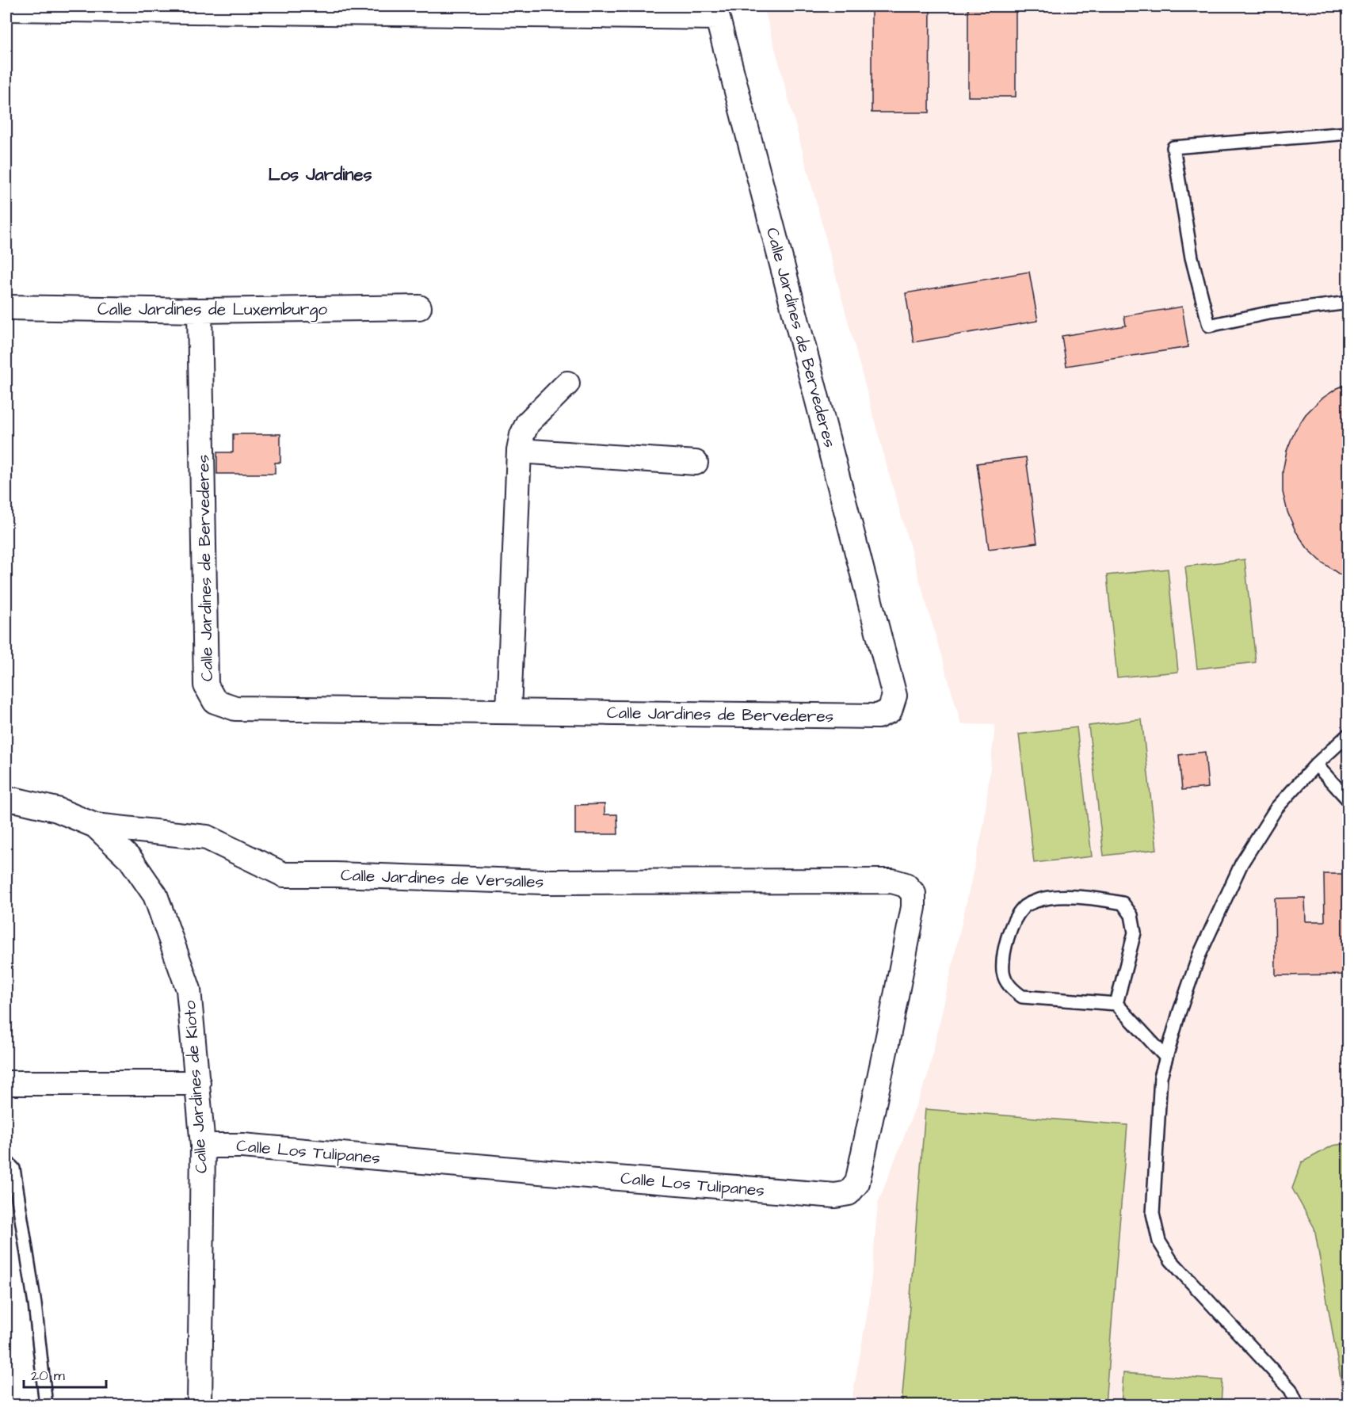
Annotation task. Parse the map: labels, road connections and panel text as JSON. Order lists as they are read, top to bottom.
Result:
{
  "streets": {
    "street": [
      "Calle Jardines de Luxemburgo",
      "Calle Jardines de Bervederes",
      "Calle Jardines de Versalles",
      "Calle Jardines de Kioto",
      "Calle Los Tulipanes"
    ]
  },
  "crossings": [
    ["Calle Jardines de Luxemburgo", "Calle Jardines de Bervederes"],
    ["Calle Jardines de Versalles", "Calle Jardines de Kioto"],
    ["Calle Jardines de Versalles", "Calle Los Tulipanes"],
    ["Calle Jardines de Kioto", "Calle Los Tulipanes"]
  ],
  "districts": ["Los Jardines"],
  "scale_bar": "20 m"
}
